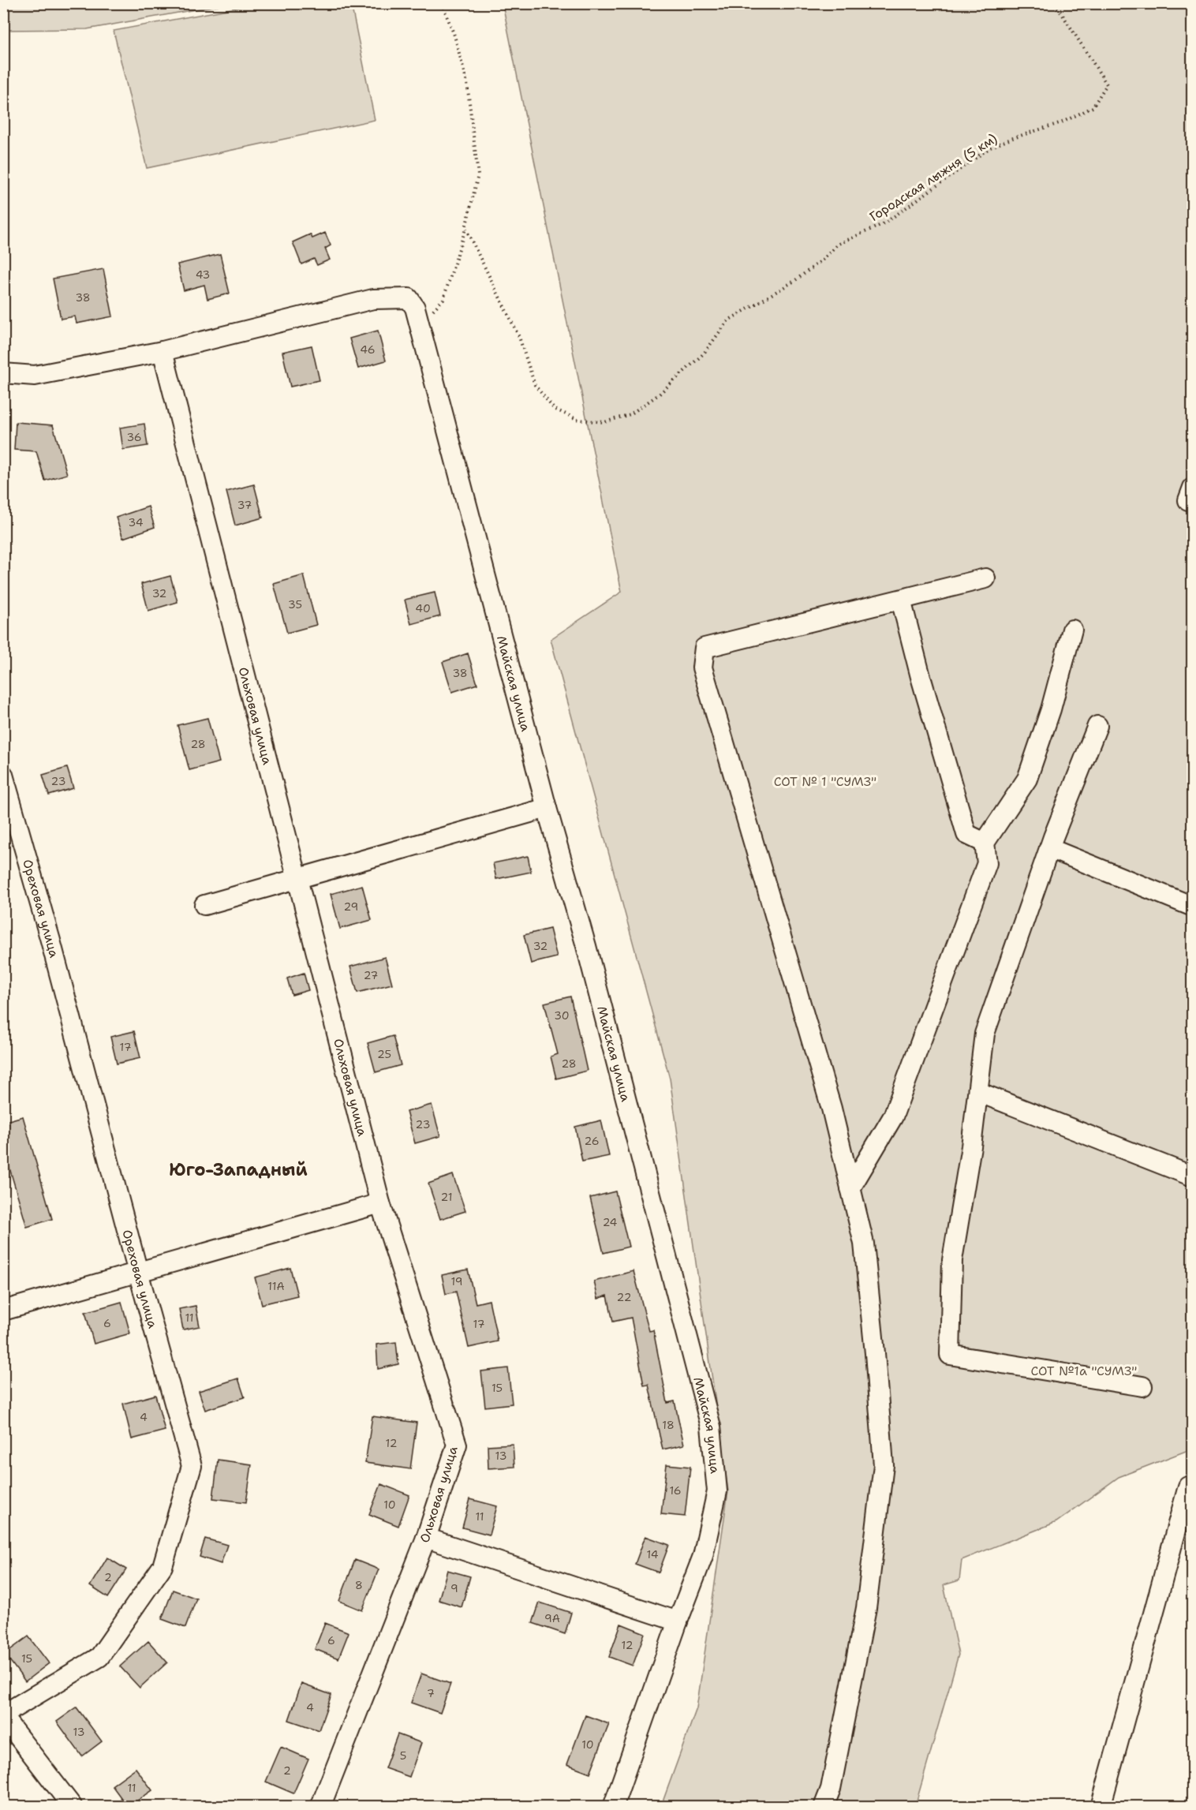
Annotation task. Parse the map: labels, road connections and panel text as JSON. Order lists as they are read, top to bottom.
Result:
{
  "streets": {
    "street": ["Майская улица", "Ольховая улица", "Ореховая улица"],
    "path": ["Городская лыжня (5 км)"]
  },
  "crossings": [
    ["Майская улица", "Ольховая улица"]
  ],
  "districts": ["Юго-Западный"],
  "parks": ["СОТ № 1 \"СУМЗ\"", "СОТ №1а \"СУМЗ\""],
  "house_numbers": [
    "43",
    "38",
    "46",
    "36",
    "37",
    "34",
    "32",
    "35",
    "40",
    "38",
    "28",
    "23",
    "29",
    "32",
    "27",
    "30",
    "17",
    "25",
    "28",
    "23",
    "26",
    "21",
    "24",
    "19",
    "11А",
    "22",
    "11",
    "6",
    "17",
    "15",
    "4",
    "18",
    "12",
    "13",
    "16",
    "10",
    "11",
    "14",
    "2",
    "8",
    "9",
    "9А",
    "6",
    "12",
    "15",
    "7",
    "4",
    "13",
    "10",
    "5",
    "2",
    "11"
  ]
}
